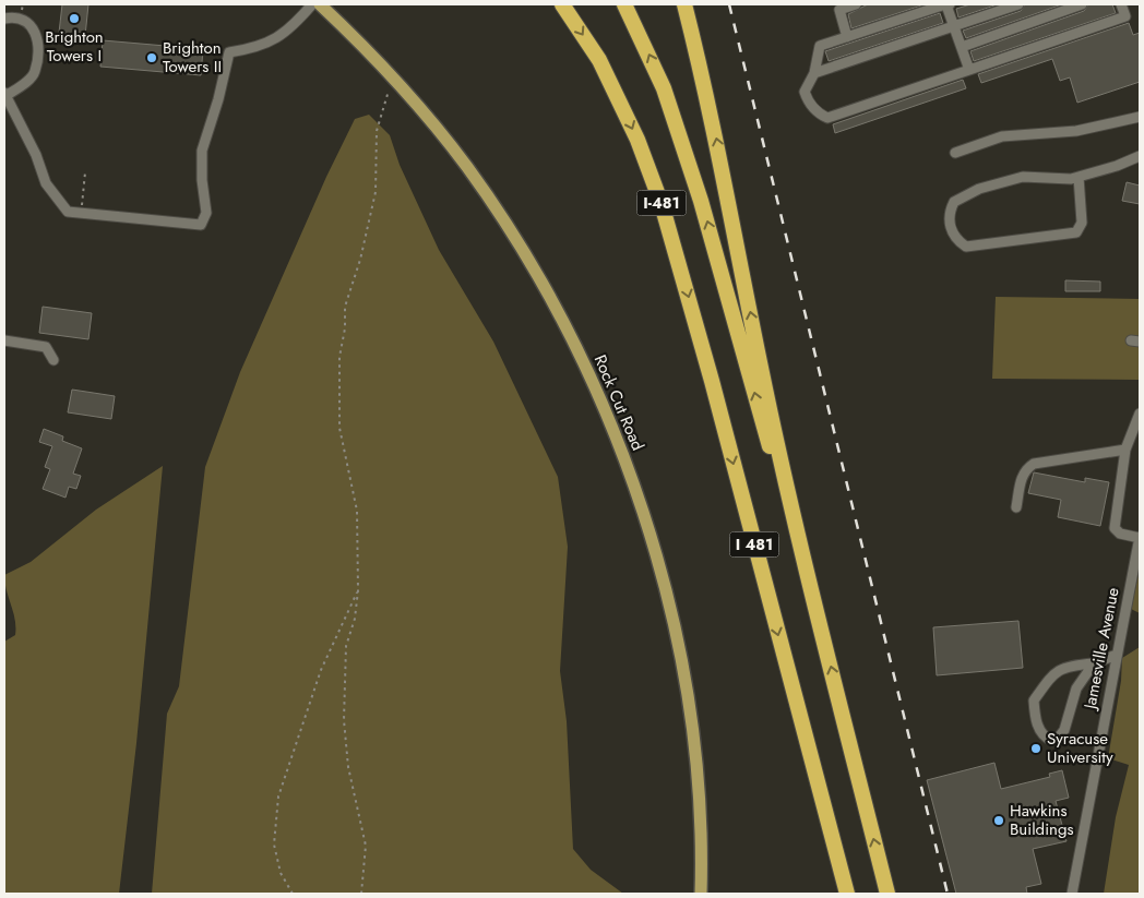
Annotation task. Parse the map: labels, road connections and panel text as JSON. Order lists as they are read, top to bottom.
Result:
{
  "streets": {
    "highway": ["I-481", "I 481"],
    "main road": ["Rock Cut Road"],
    "street": ["Jamesville Avenue"]
  },
  "crossings": [
    ["I-481", "I 481"]
  ],
  "places": [
    "Brighton Towers I",
    "Brighton Towers II",
    "Syracuse University",
    "Hawkins Buildings"
  ]
}
